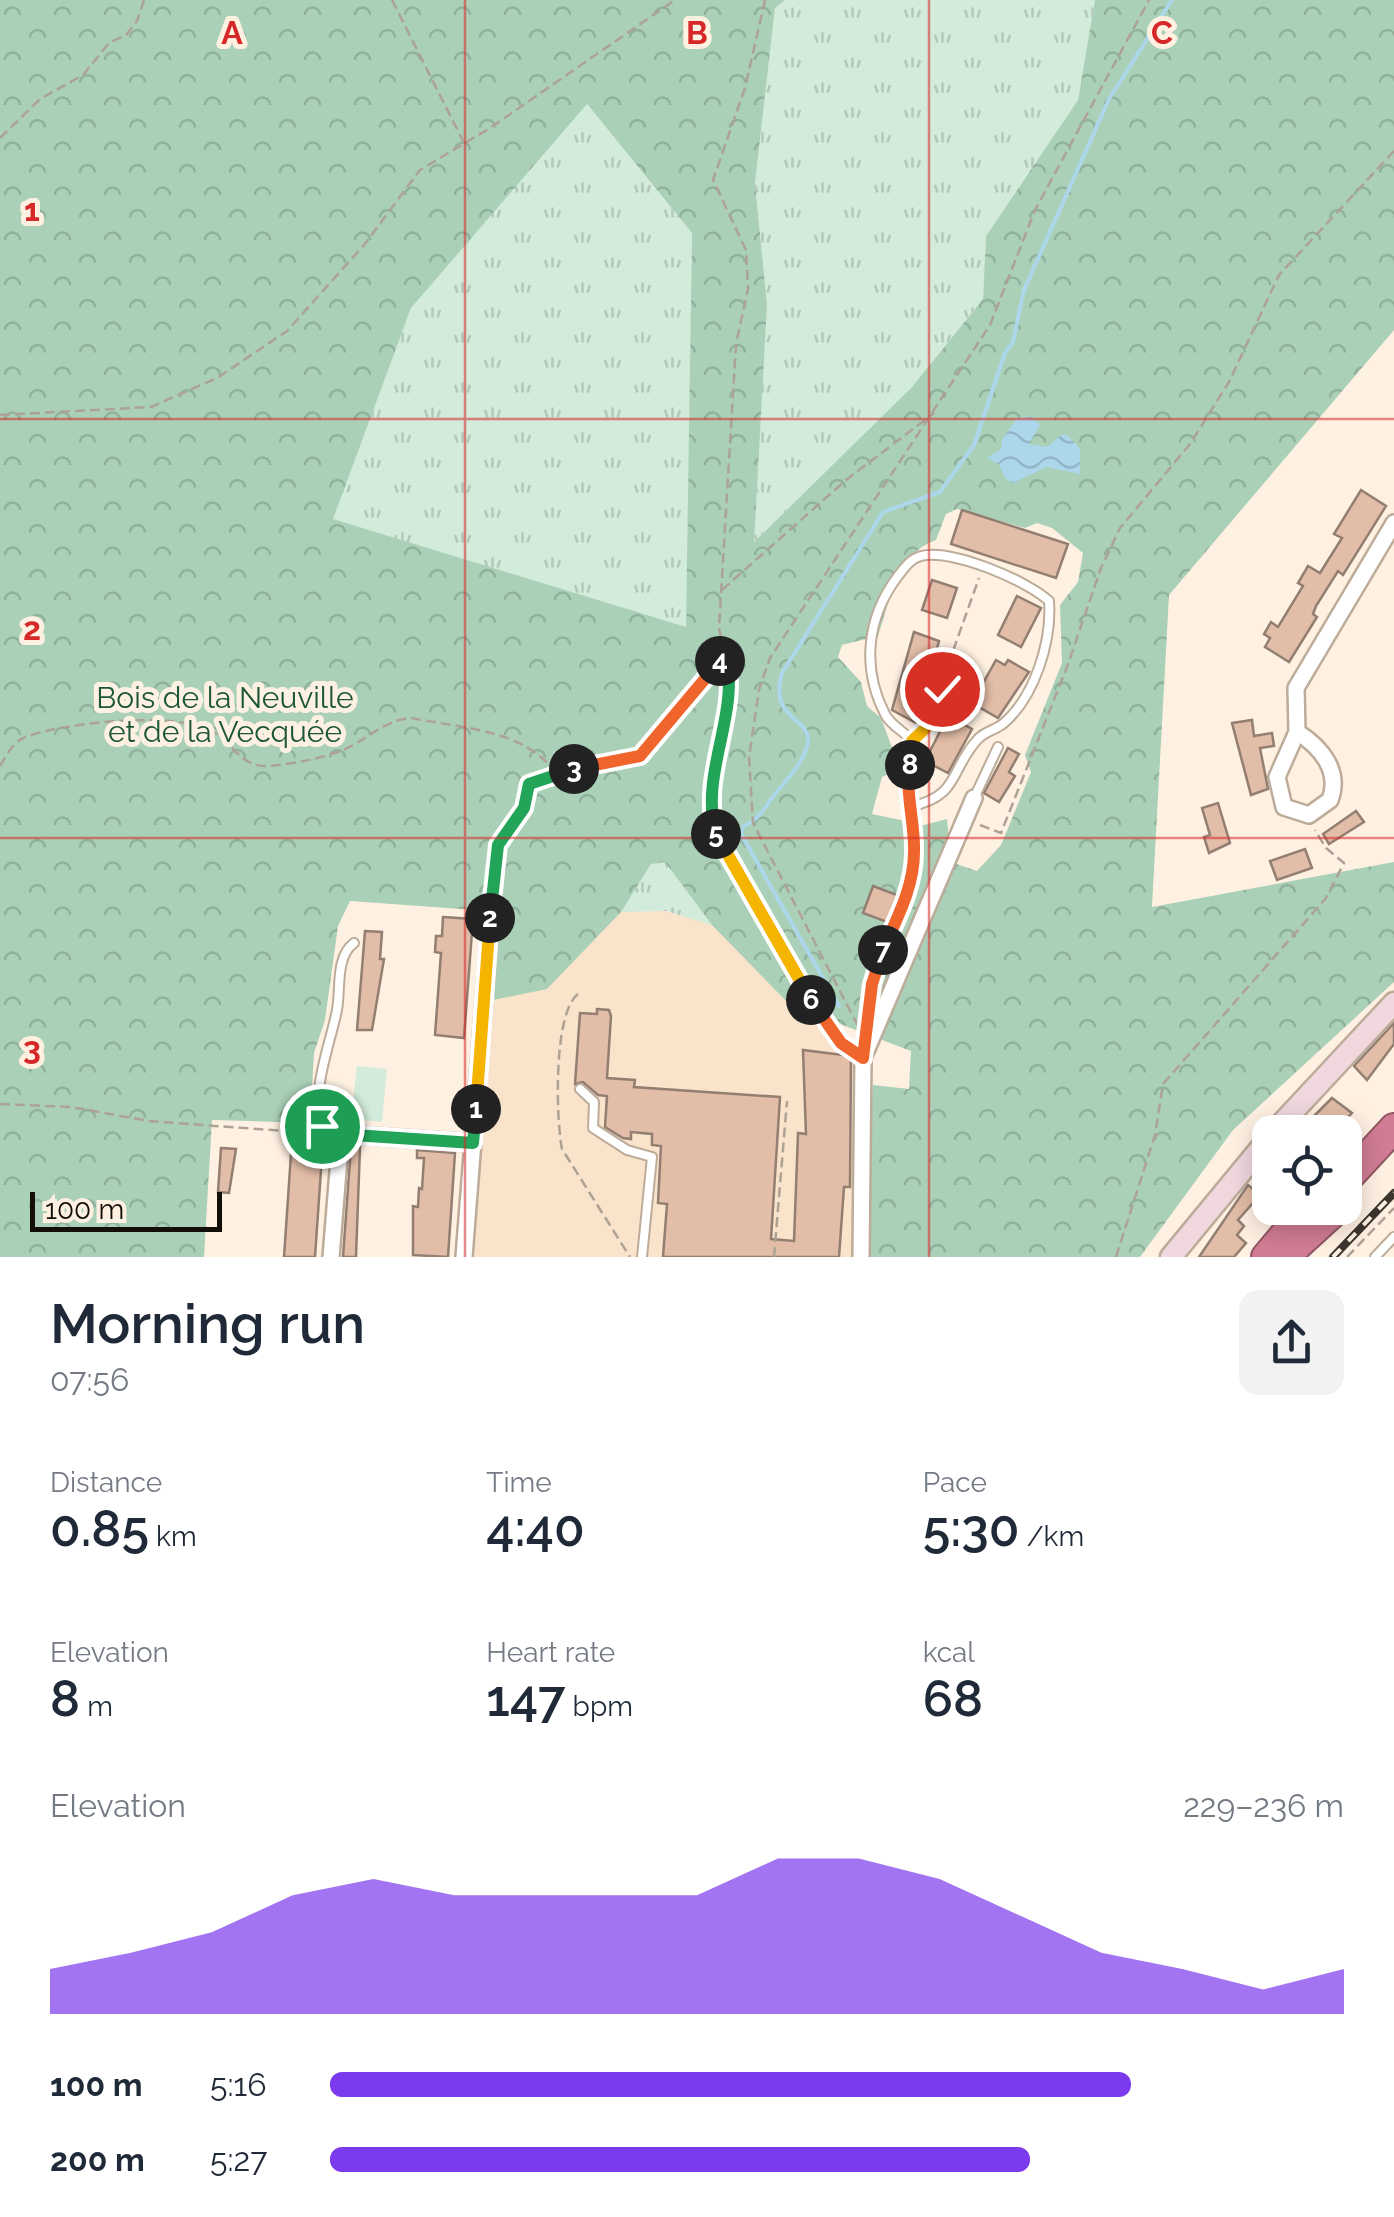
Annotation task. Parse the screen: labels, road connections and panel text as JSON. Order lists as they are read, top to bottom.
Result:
{
  "parks": ["Bois de la Neuville et de la Vecquée"],
  "scale_bar": "100 m",
  "page": {
    "pins": [
      "4",
      "8",
      "3",
      "5",
      "2",
      "7",
      "6",
      "1"
    ],
    "scale": "100 m",
    "heading": ["Morning run", "07:56"],
    "stats": [
      ["Distance", "0.85 km"],
      ["Time", "4:40"],
      ["Pace", "5:30 /km"],
      ["Elevation", "8 m"],
      ["Heart rate", "147 bpm"],
      ["kcal", "68"]
    ],
    "chart": ["Elevation", "229–236 m"],
    "list": [
      {
        "name": "100 m",
        "note": "5:16"
      },
      {
        "name": "200 m",
        "note": "5:27"
      }
    ]
  },
  "grid": {
    "columns": ["A", "B", "C"],
    "rows": ["1", "2", "3"]
  }
}
